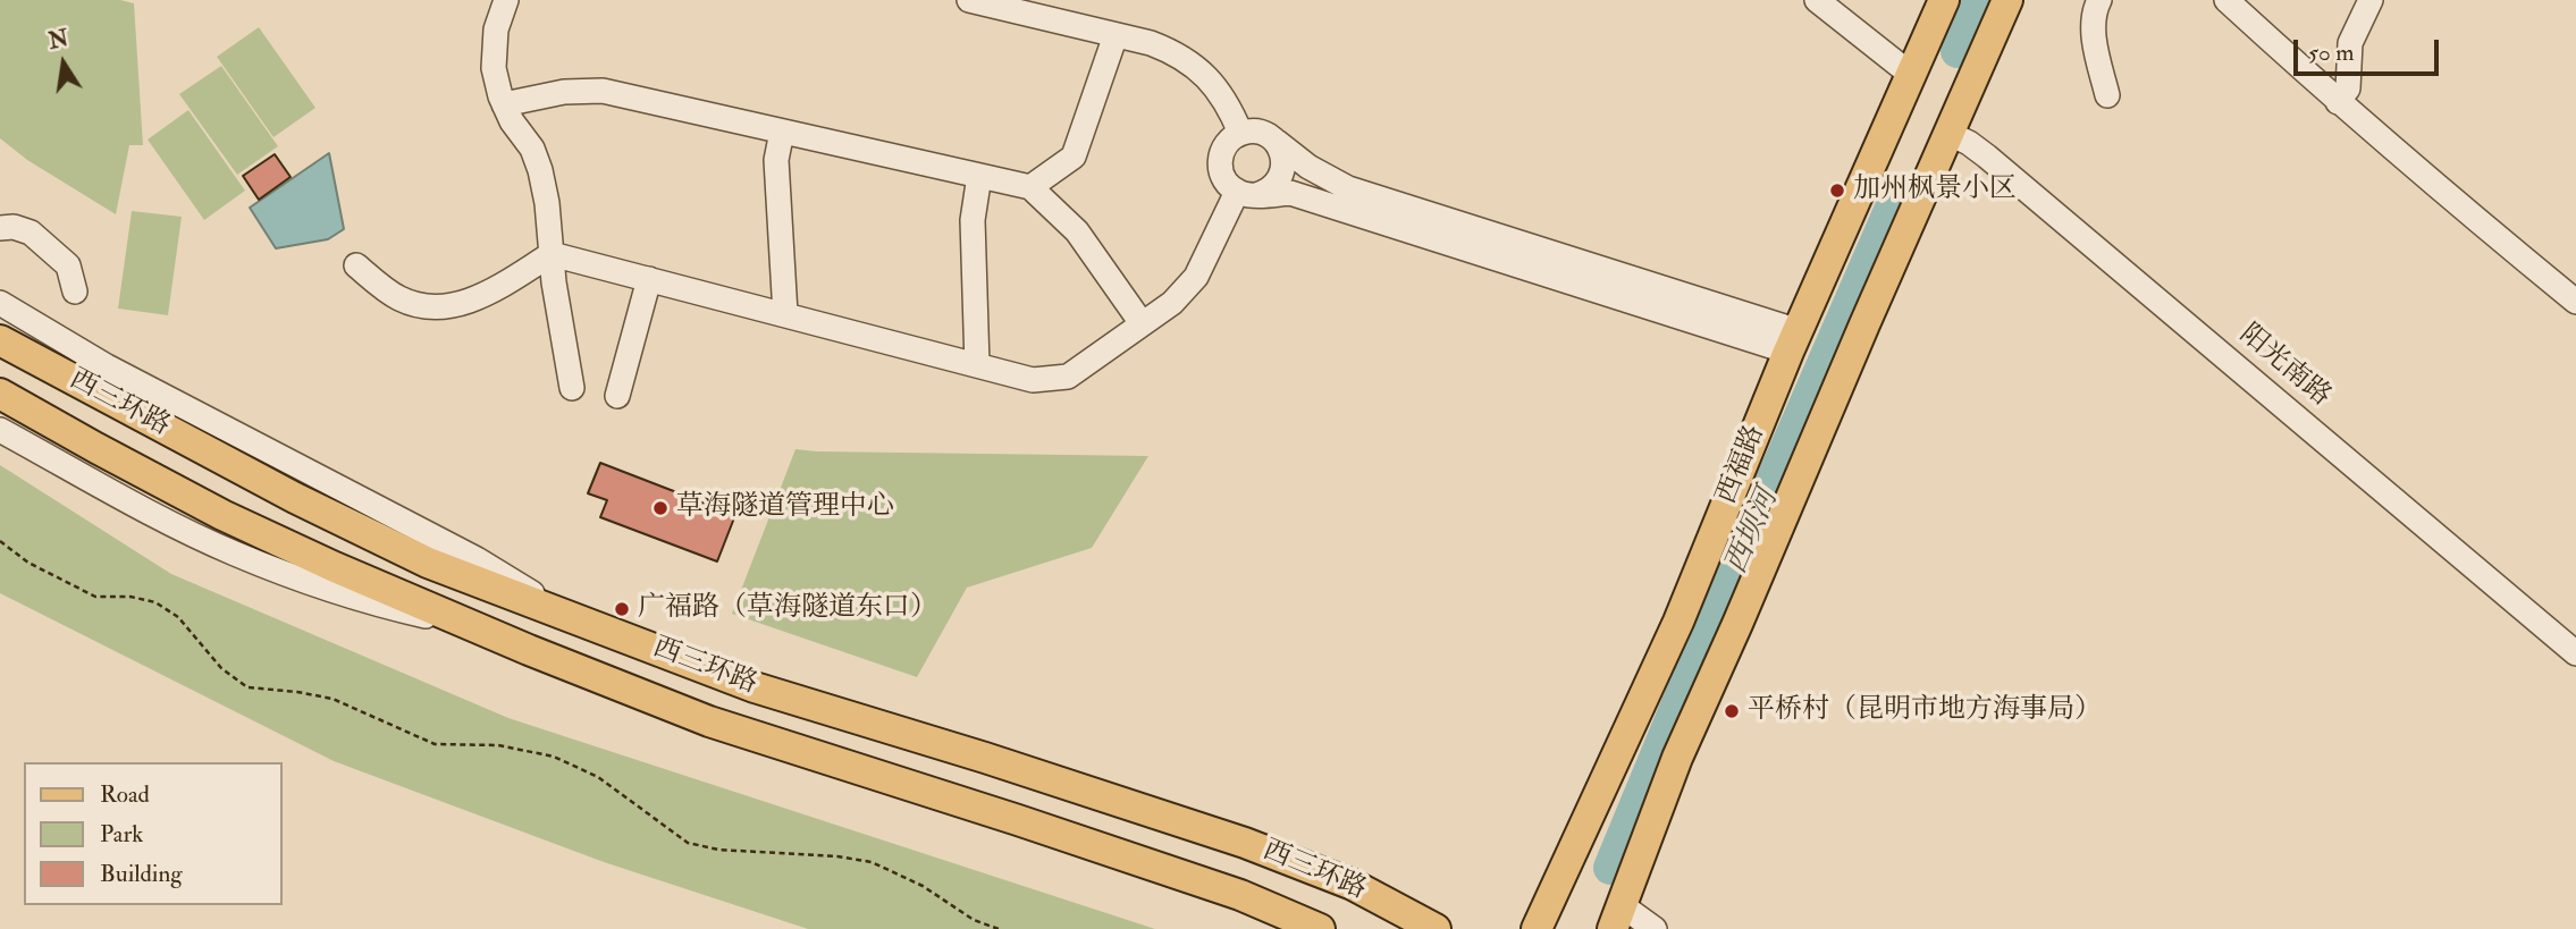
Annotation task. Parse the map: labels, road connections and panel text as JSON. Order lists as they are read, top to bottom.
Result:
{
  "streets": {
    "main road": ["西三环路", "西福路"],
    "street": ["阳光南路"]
  },
  "crossings": [
    ["阳光南路", "西福路"]
  ],
  "water": ["西坝河"],
  "places": [
    "加州枫景小区",
    "草海隧道管理中心",
    "广福路（草海隧道东口）",
    "平桥村（昆明市地方海事局）"
  ],
  "legend": ["Road", "Park", "Building"],
  "scale_bar": "50 m",
  "north": "top"
}
